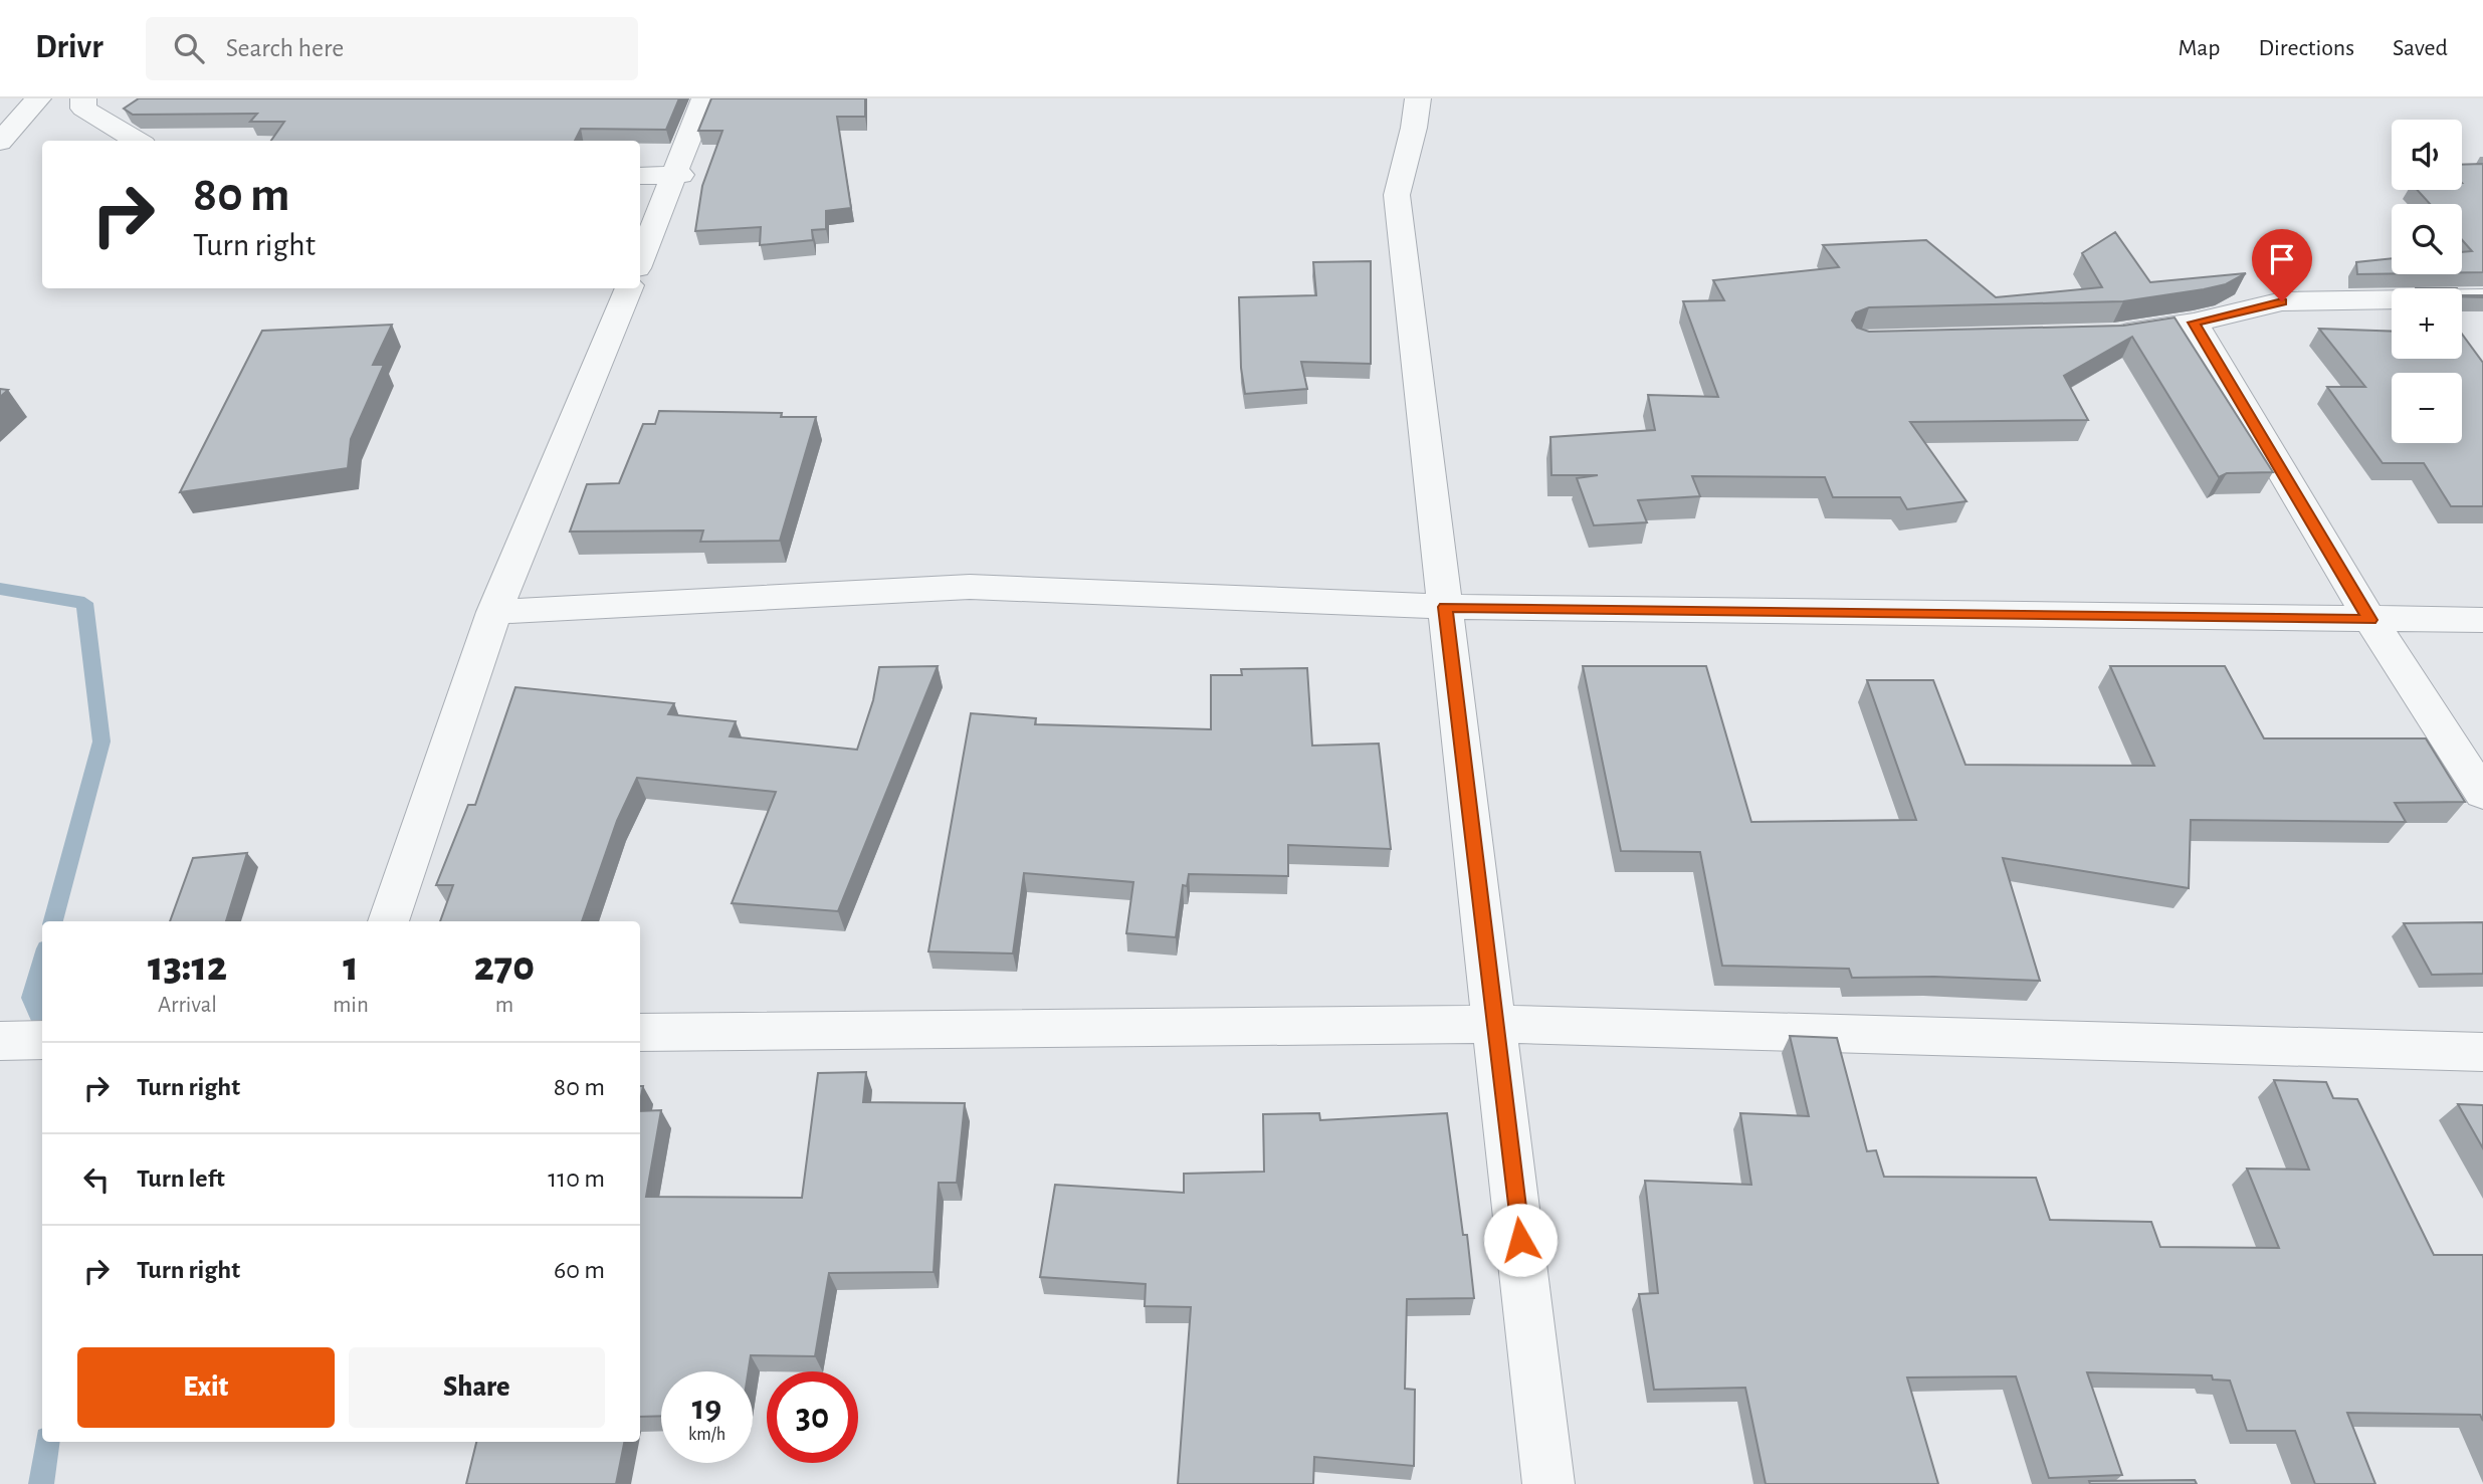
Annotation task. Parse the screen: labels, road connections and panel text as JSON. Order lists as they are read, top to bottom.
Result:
{
  "page": {
    "header": "Drivr",
    "search": "Search here",
    "nav": ["Map", "Directions", "Saved"],
    "map_buttons": ["+", "−"],
    "turn": ["80 m", "Turn right"],
    "eta": [
      "13:12",
      "Arrival",
      "1",
      "min",
      "270",
      "m"
    ],
    "list": [
      {
        "name": "Turn right",
        "value": "80 m"
      },
      {
        "name": "Turn left",
        "value": "110 m"
      },
      {
        "name": "Turn right",
        "value": "60 m"
      }
    ],
    "buttons": ["Exit", "Share"],
    "speed": "19 km/h",
    "limit": "30"
  }
}
